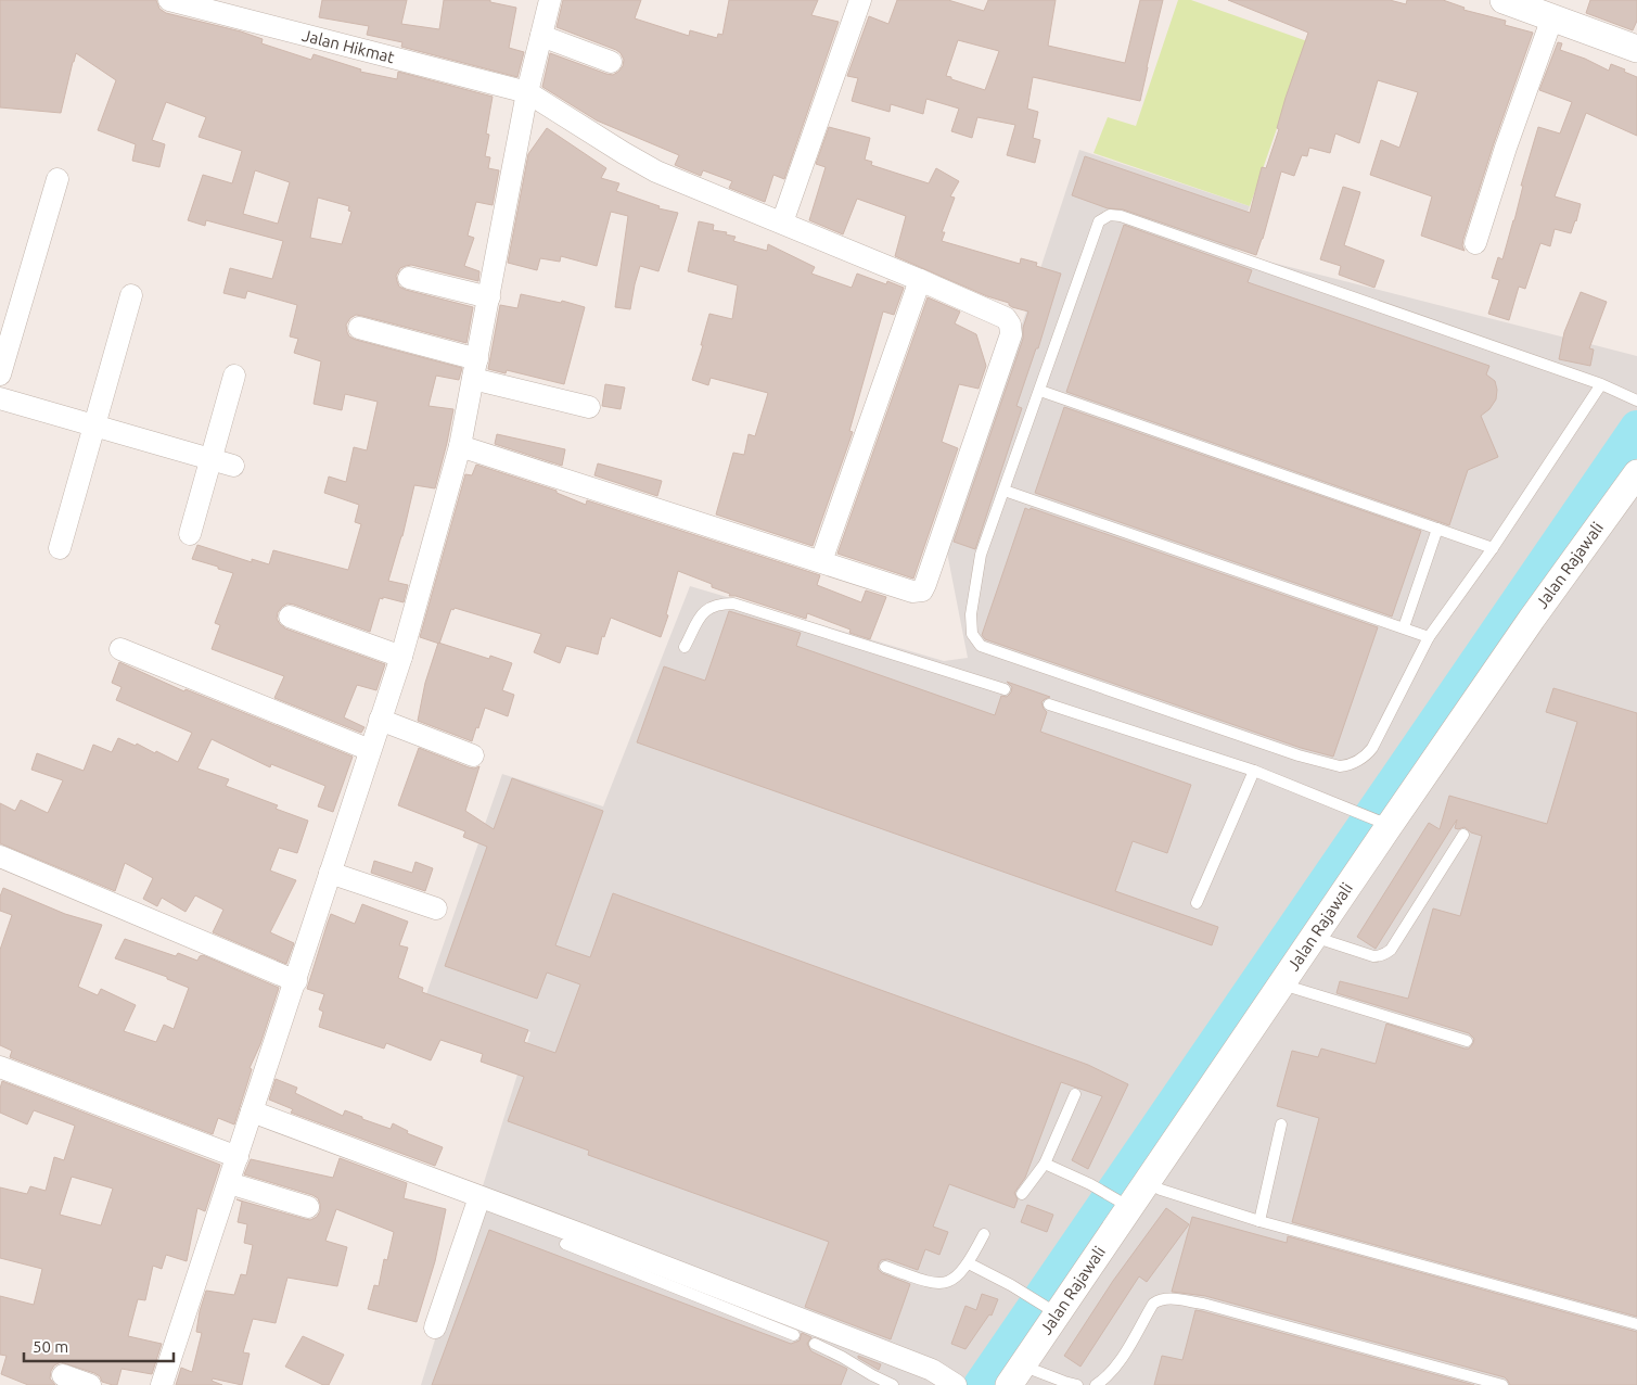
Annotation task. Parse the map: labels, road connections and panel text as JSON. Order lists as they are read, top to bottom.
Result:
{
  "streets": {
    "street": ["Jalan Hikmat", "Jalan Rajawali"]
  },
  "scale_bar": "50 m"
}
